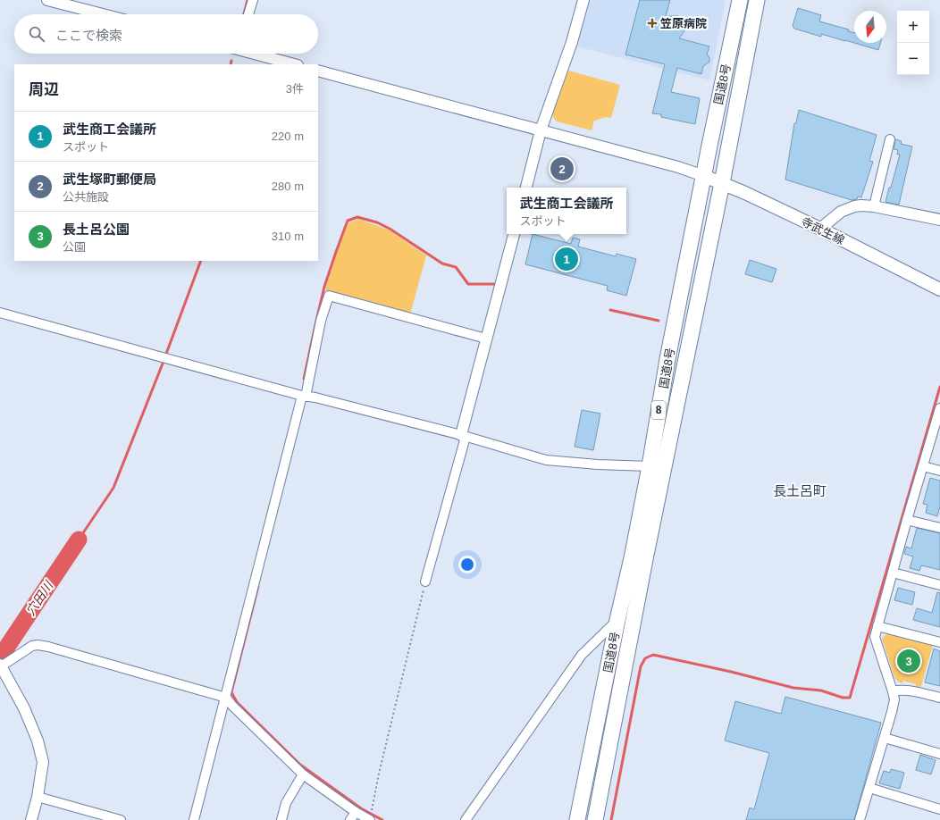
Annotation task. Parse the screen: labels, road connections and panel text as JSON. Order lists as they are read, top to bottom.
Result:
{
  "streets": {
    "highway": ["国道8号", "8"],
    "main road": ["寺武生線"]
  },
  "crossings": [
    ["国道8号", "寺武生線"]
  ],
  "districts": ["長土呂町"],
  "water": ["穴田川"],
  "places": {
    "health": ["笠原病院"]
  },
  "north": "bottom",
  "page": {
    "map_buttons": ["+", "−"],
    "search": "ここで検索",
    "heading": ["周辺", "3件"],
    "list": [
      {
        "mark": "1",
        "name": "武生商工会議所",
        "note": "スポット",
        "value": "220 m"
      },
      {
        "mark": "2",
        "name": "武生塚町郵便局",
        "note": "公共施設",
        "value": "280 m"
      },
      {
        "mark": "3",
        "name": "長土呂公園",
        "note": "公園",
        "value": "310 m"
      }
    ],
    "pins": ["2", "1", "3"],
    "popup": ["武生商工会議所", "スポット"]
  }
}
